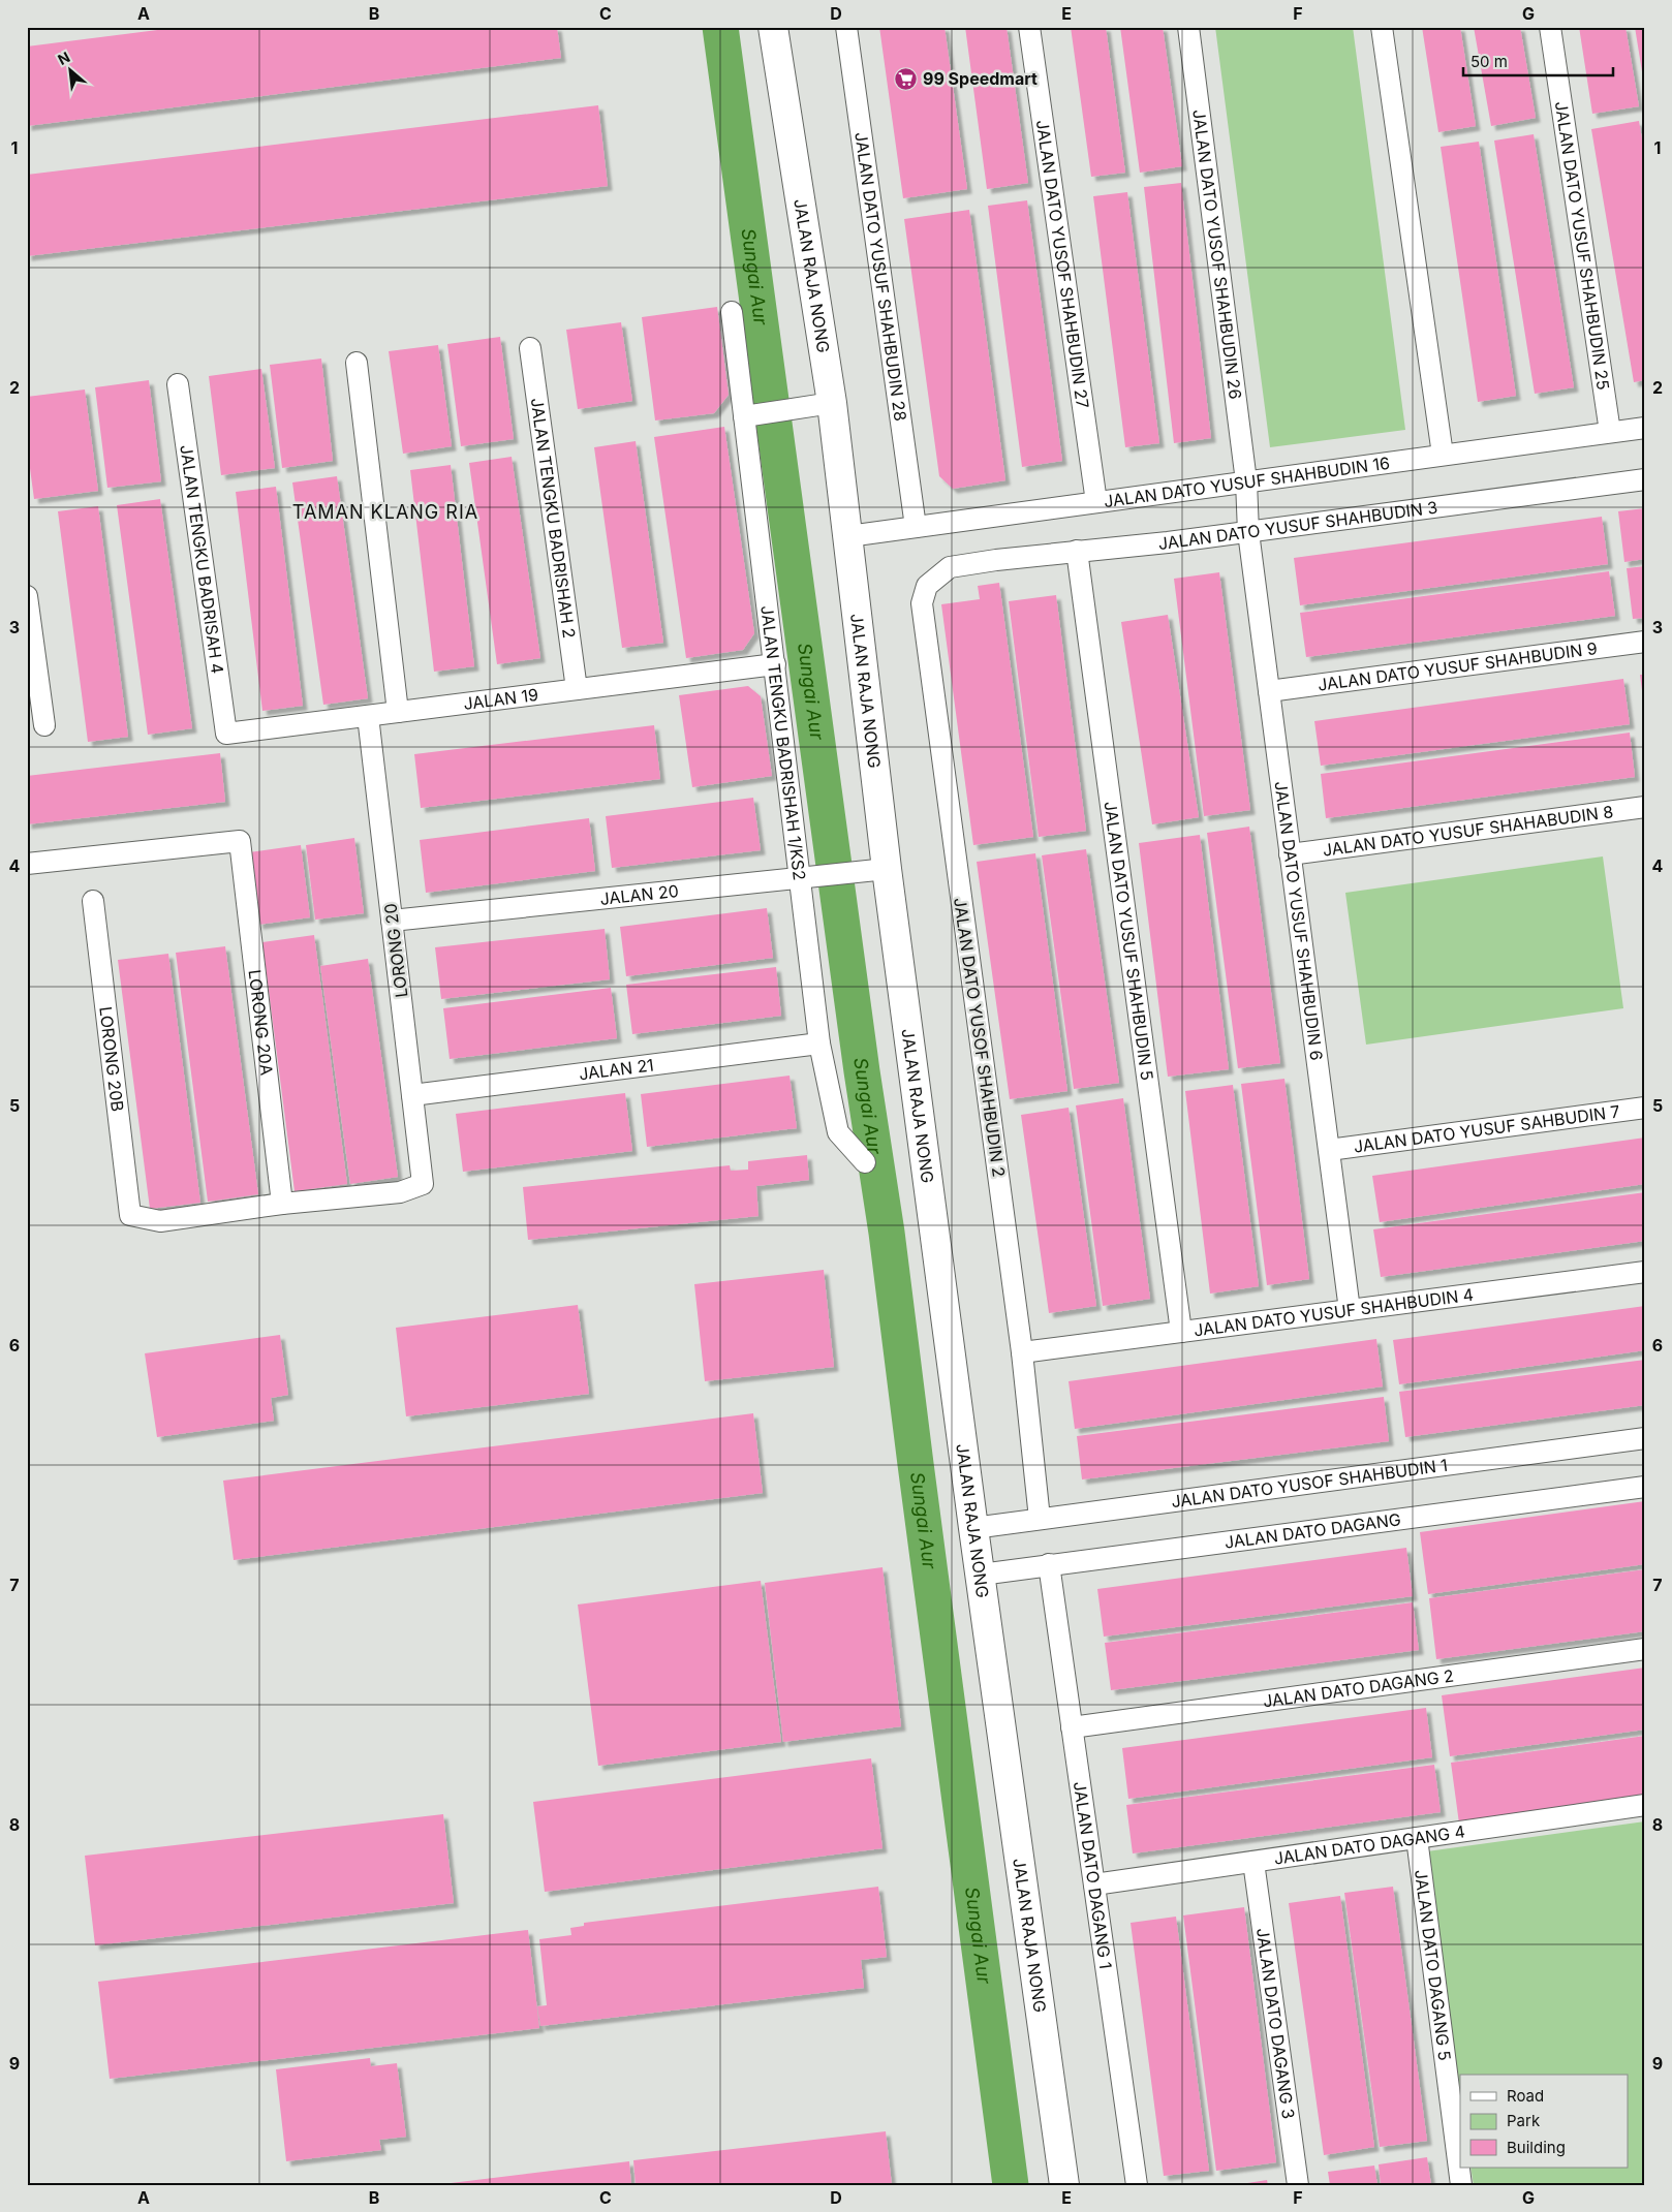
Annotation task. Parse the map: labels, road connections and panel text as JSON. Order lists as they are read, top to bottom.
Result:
{
  "streets": {
    "main road": ["JALAN RAJA NONG"],
    "street": [
      "JALAN DATO YUSUF SHAHBUDIN 25",
      "JALAN DATO YUSOF SHAHBUDIN 26",
      "JALAN DATO YUSOF SHAHBUDIN 27",
      "JALAN DATO YUSUF SHAHBUDIN 28",
      "JALAN DATO YUSUF SHAHBUDIN 16",
      "JALAN TENGKU BADRISHAH 2",
      "JALAN DATO YUSUF SHAHBUDIN 3",
      "JALAN TENGKU BADRISAH 4",
      "JALAN DATO YUSUF SHAHBUDIN 9",
      "JALAN 19",
      "JALAN TENGKU BADRISHAH 1/KS2",
      "JALAN DATO YUSUF SHAHABUDIN 8",
      "JALAN 20",
      "JALAN DATO YUSUF SHAHBUDIN 6",
      "JALAN DATO YUSUF SHAHBUDIN 5",
      "LORONG 20",
      "LORONG 20A",
      "JALAN DATO YUSOF SHAHBUDIN 2",
      "LORONG 20B",
      "JALAN 21",
      "JALAN DATO YUSUF SAHBUDIN 7",
      "JALAN DATO YUSUF SHAHBUDIN 4",
      "JALAN DATO YUSOF SHAHBUDIN 1",
      "JALAN DATO DAGANG",
      "JALAN DATO DAGANG 2",
      "JALAN DATO DAGANG 4",
      "JALAN DATO DAGANG 1",
      "JALAN DATO DAGANG 5",
      "JALAN DATO DAGANG 3"
    ]
  },
  "crossings": [
    ["JALAN DATO YUSUF SHAHBUDIN 25", "JALAN DATO YUSUF SHAHBUDIN 16"],
    ["JALAN DATO YUSOF SHAHBUDIN 26", "JALAN DATO YUSUF SHAHBUDIN 16"],
    ["JALAN DATO YUSOF SHAHBUDIN 26", "JALAN DATO YUSUF SHAHBUDIN 3"],
    ["JALAN DATO YUSOF SHAHBUDIN 26", "JALAN DATO YUSUF SHAHBUDIN 6"],
    ["JALAN DATO YUSOF SHAHBUDIN 27", "JALAN DATO YUSUF SHAHBUDIN 16"],
    ["JALAN RAJA NONG", "JALAN DATO YUSUF SHAHBUDIN 16"],
    ["JALAN RAJA NONG", "JALAN 20"],
    ["JALAN RAJA NONG", "JALAN DATO YUSOF SHAHBUDIN 1"],
    ["JALAN RAJA NONG", "JALAN DATO DAGANG"],
    ["JALAN DATO YUSUF SHAHBUDIN 28", "JALAN DATO YUSUF SHAHBUDIN 16"],
    ["JALAN TENGKU BADRISHAH 2", "JALAN 19"],
    ["JALAN DATO YUSUF SHAHBUDIN 3", "JALAN DATO YUSUF SHAHBUDIN 6"],
    ["JALAN DATO YUSUF SHAHBUDIN 3", "JALAN DATO YUSUF SHAHBUDIN 5"],
    ["JALAN DATO YUSUF SHAHBUDIN 3", "JALAN DATO YUSOF SHAHBUDIN 2"],
    ["JALAN TENGKU BADRISAH 4", "JALAN 19"],
    ["JALAN DATO YUSUF SHAHBUDIN 9", "JALAN DATO YUSUF SHAHBUDIN 6"],
    ["JALAN 19", "JALAN TENGKU BADRISHAH 1/KS2"],
    ["JALAN 19", "LORONG 20"],
    ["JALAN TENGKU BADRISHAH 1/KS2", "JALAN 20"],
    ["JALAN TENGKU BADRISHAH 1/KS2", "JALAN 21"],
    ["JALAN DATO YUSUF SHAHABUDIN 8", "JALAN DATO YUSUF SHAHBUDIN 6"],
    ["JALAN 20", "LORONG 20"],
    ["JALAN DATO YUSUF SHAHBUDIN 6", "JALAN DATO YUSUF SAHBUDIN 7"],
    ["JALAN DATO YUSUF SHAHBUDIN 6", "JALAN DATO YUSUF SHAHBUDIN 4"],
    ["JALAN DATO YUSUF SHAHBUDIN 5", "JALAN DATO YUSUF SHAHBUDIN 4"],
    ["LORONG 20", "LORONG 20A"],
    ["LORONG 20", "LORONG 20B"],
    ["LORONG 20", "JALAN 21"],
    ["LORONG 20A", "LORONG 20B"],
    ["JALAN DATO YUSOF SHAHBUDIN 2", "JALAN DATO YUSUF SHAHBUDIN 4"],
    ["JALAN DATO YUSOF SHAHBUDIN 2", "JALAN DATO YUSOF SHAHBUDIN 1"],
    ["JALAN DATO DAGANG", "JALAN DATO DAGANG 1"],
    ["JALAN DATO DAGANG 2", "JALAN DATO DAGANG 1"],
    ["JALAN DATO DAGANG 4", "JALAN DATO DAGANG 1"],
    ["JALAN DATO DAGANG 4", "JALAN DATO DAGANG 5"],
    ["JALAN DATO DAGANG 4", "JALAN DATO DAGANG 3"]
  ],
  "districts": ["TAMAN KLANG RIA"],
  "water": ["Sungai Aur"],
  "places": {
    "supermarket": ["99 Speedmart"]
  },
  "legend": ["Road", "Park", "Building"],
  "scale_bar": "50 m",
  "north": "top left",
  "grid": {
    "columns": [
      "A",
      "B",
      "C",
      "D",
      "E",
      "F",
      "G"
    ],
    "rows": [
      "1",
      "2",
      "3",
      "4",
      "5",
      "6",
      "7",
      "8",
      "9"
    ]
  }
}
